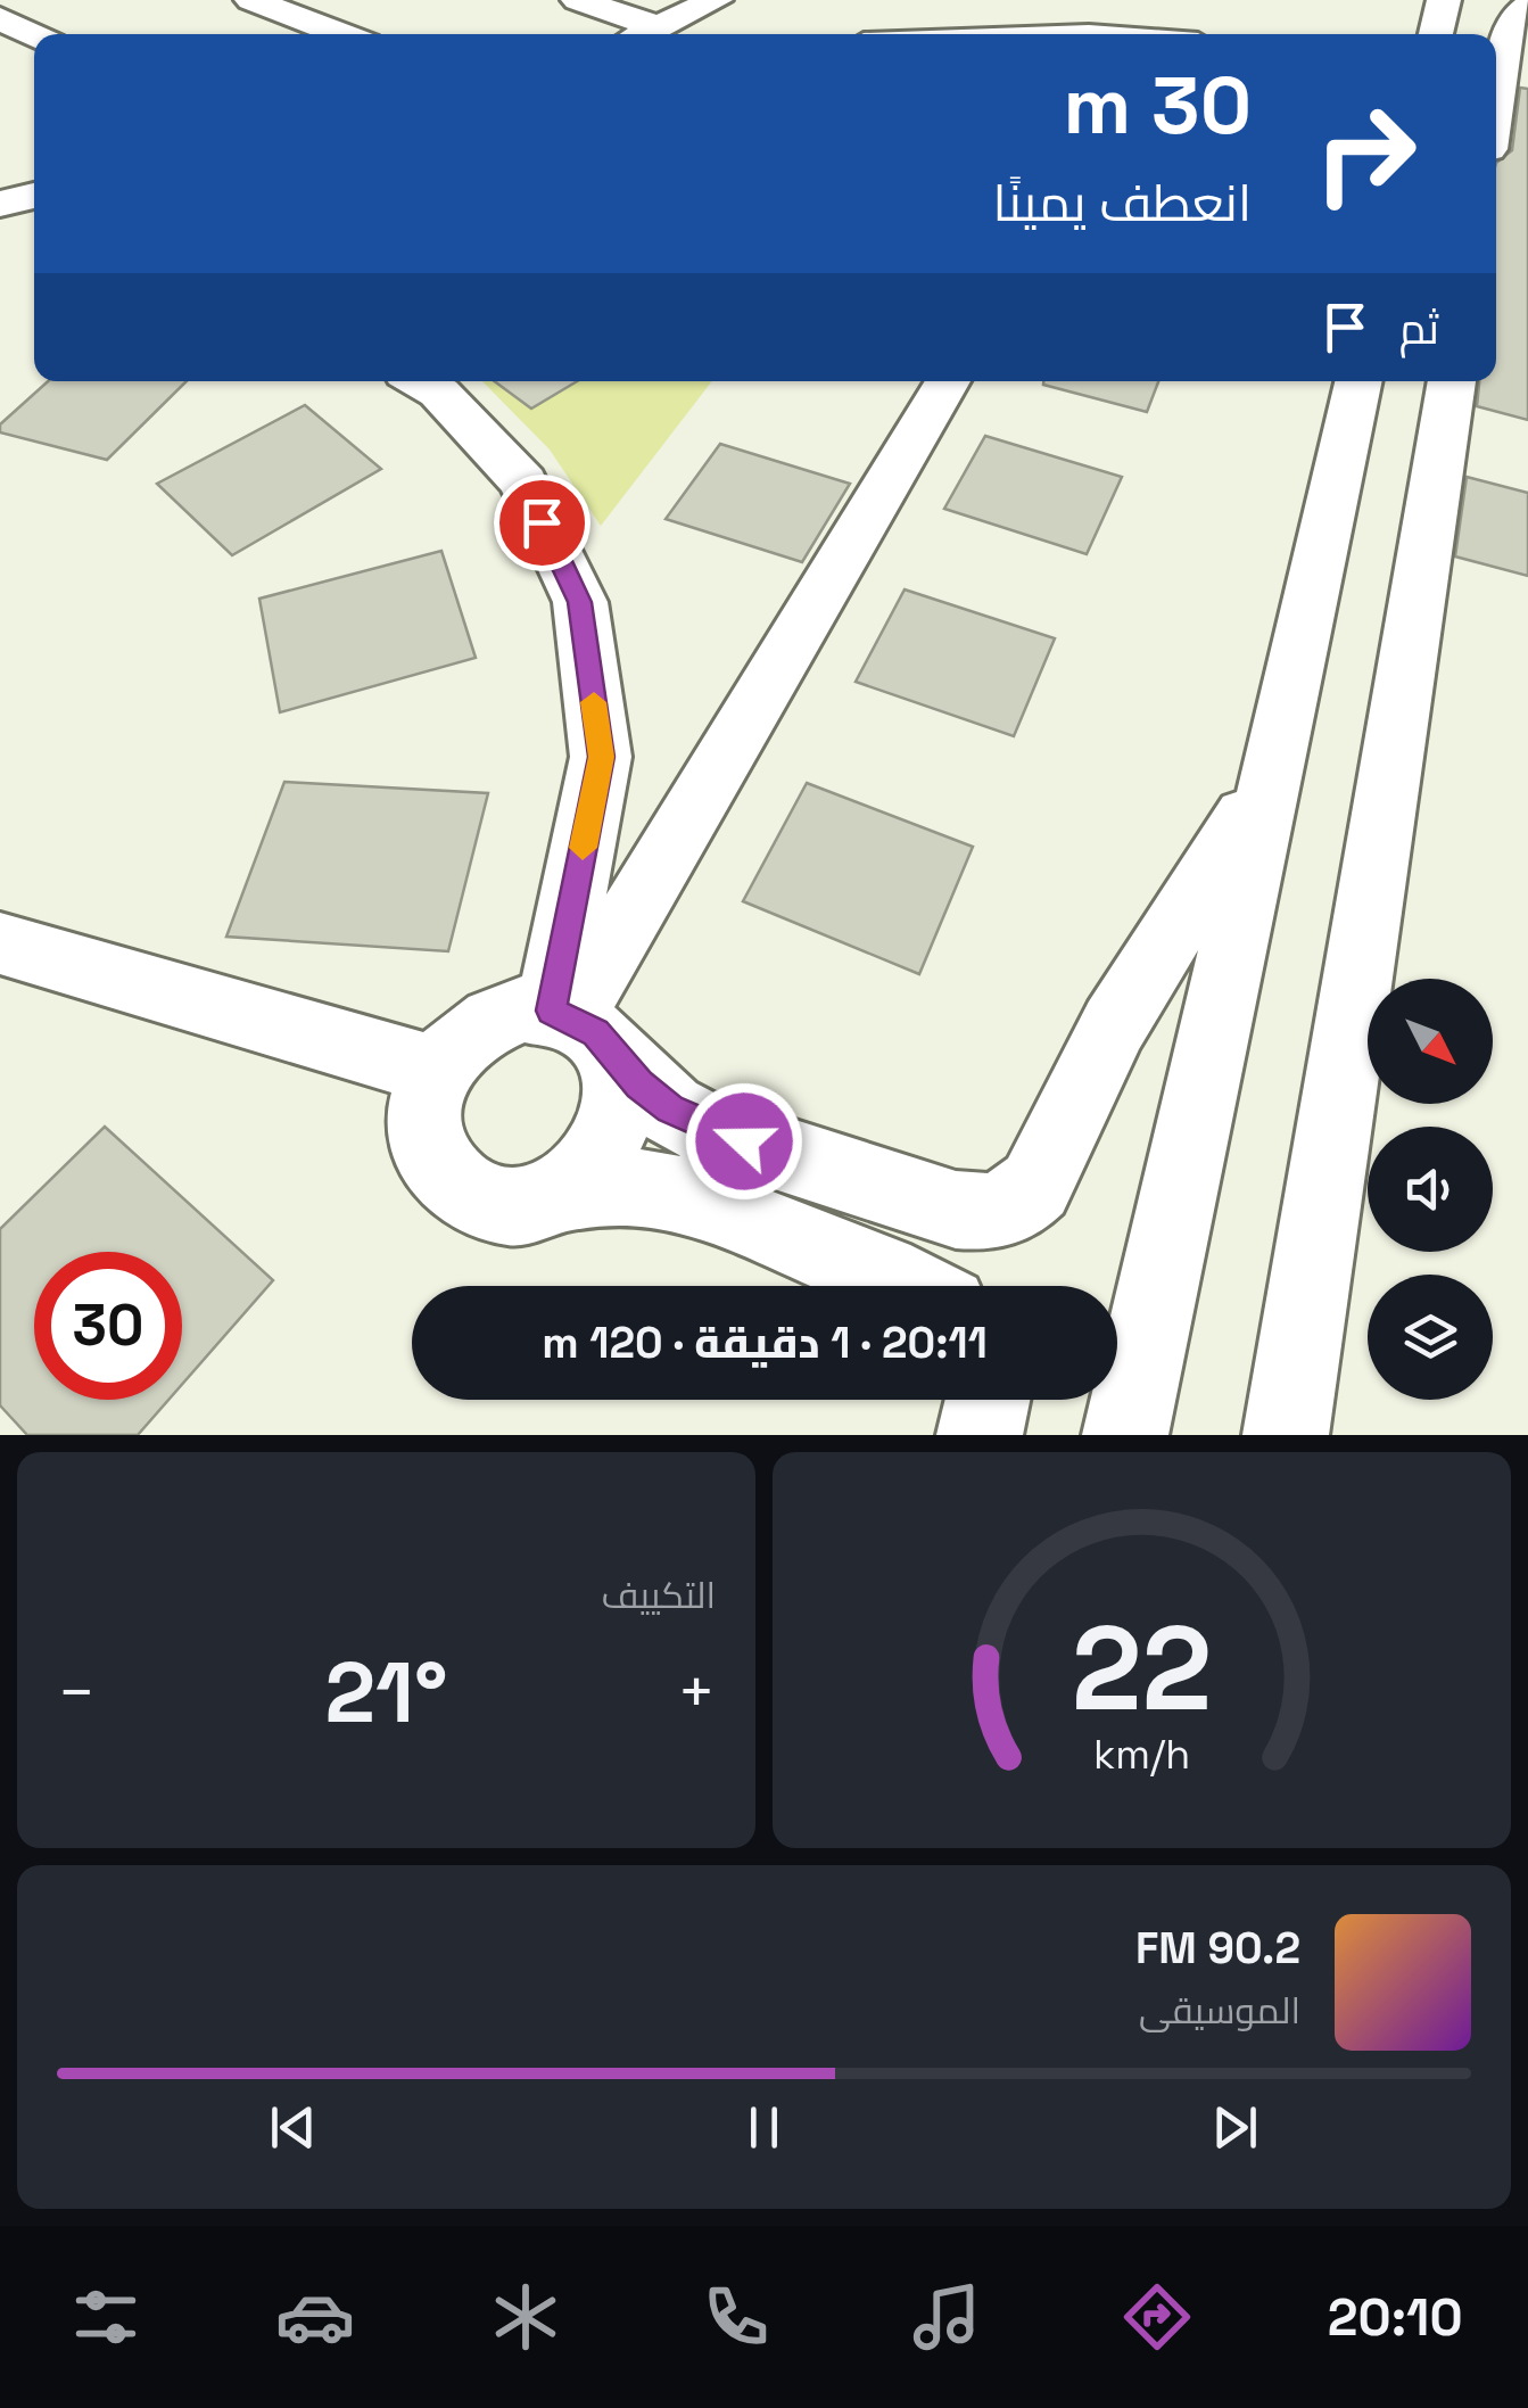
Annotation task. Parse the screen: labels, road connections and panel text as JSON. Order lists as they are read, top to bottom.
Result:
{
  "north": "bottom right",
  "page": {
    "turn": ["30 m", "انعطف يمينًا"],
    "then": "ثم",
    "limit": "30",
    "trip": "20:11 · 1 دقيقة · 120 m",
    "tile": "التكييف",
    "heat": ["−", "21°", "+"],
    "song": ["90.2 FM", "الموسيقى"],
    "tabs": "20:10",
    "gauge": ["22", "km/h"]
  }
}
